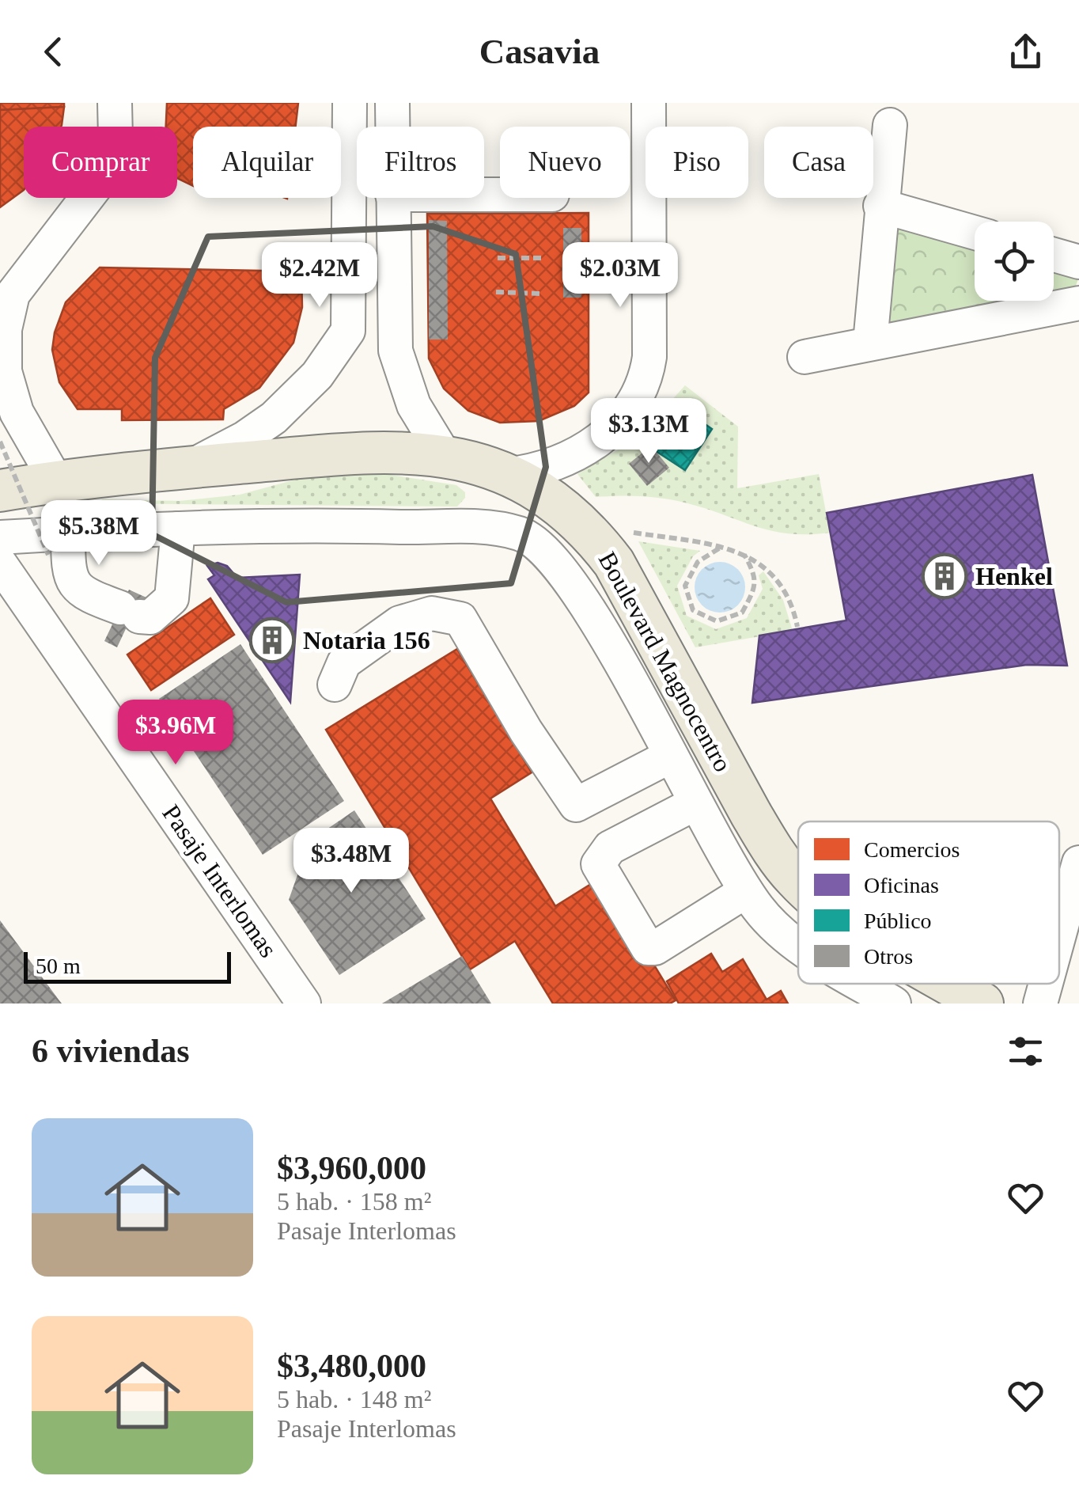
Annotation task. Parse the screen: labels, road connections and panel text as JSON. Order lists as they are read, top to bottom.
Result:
{
  "streets": {
    "main road": ["Boulevard Magnocentro"],
    "street": ["Pasaje Interlomas"]
  },
  "places": {
    "building": ["Henkel", "Notaria 156"]
  },
  "legend": [
    "Comercios",
    "Oficinas",
    "Público",
    "Otros"
  ],
  "scale_bar": "50 m",
  "page": {
    "header": "Casavia",
    "chip": [
      "Comprar",
      "Alquilar",
      "Filtros",
      "Nuevo",
      "Piso",
      "Casa"
    ],
    "price": [
      "$2.42M",
      "$2.03M",
      "$3.13M",
      "$5.38M",
      "$3.96M",
      "$3.48M"
    ],
    "scale": "50 m",
    "heading": "6 viviendas",
    "list": [
      {
        "name": "$3,960,000",
        "note": "5 hab. · 158 m² · Pasaje Interlomas"
      },
      {
        "name": "$3,480,000",
        "note": "5 hab. · 148 m² · Pasaje Interlomas"
      }
    ]
  }
}
